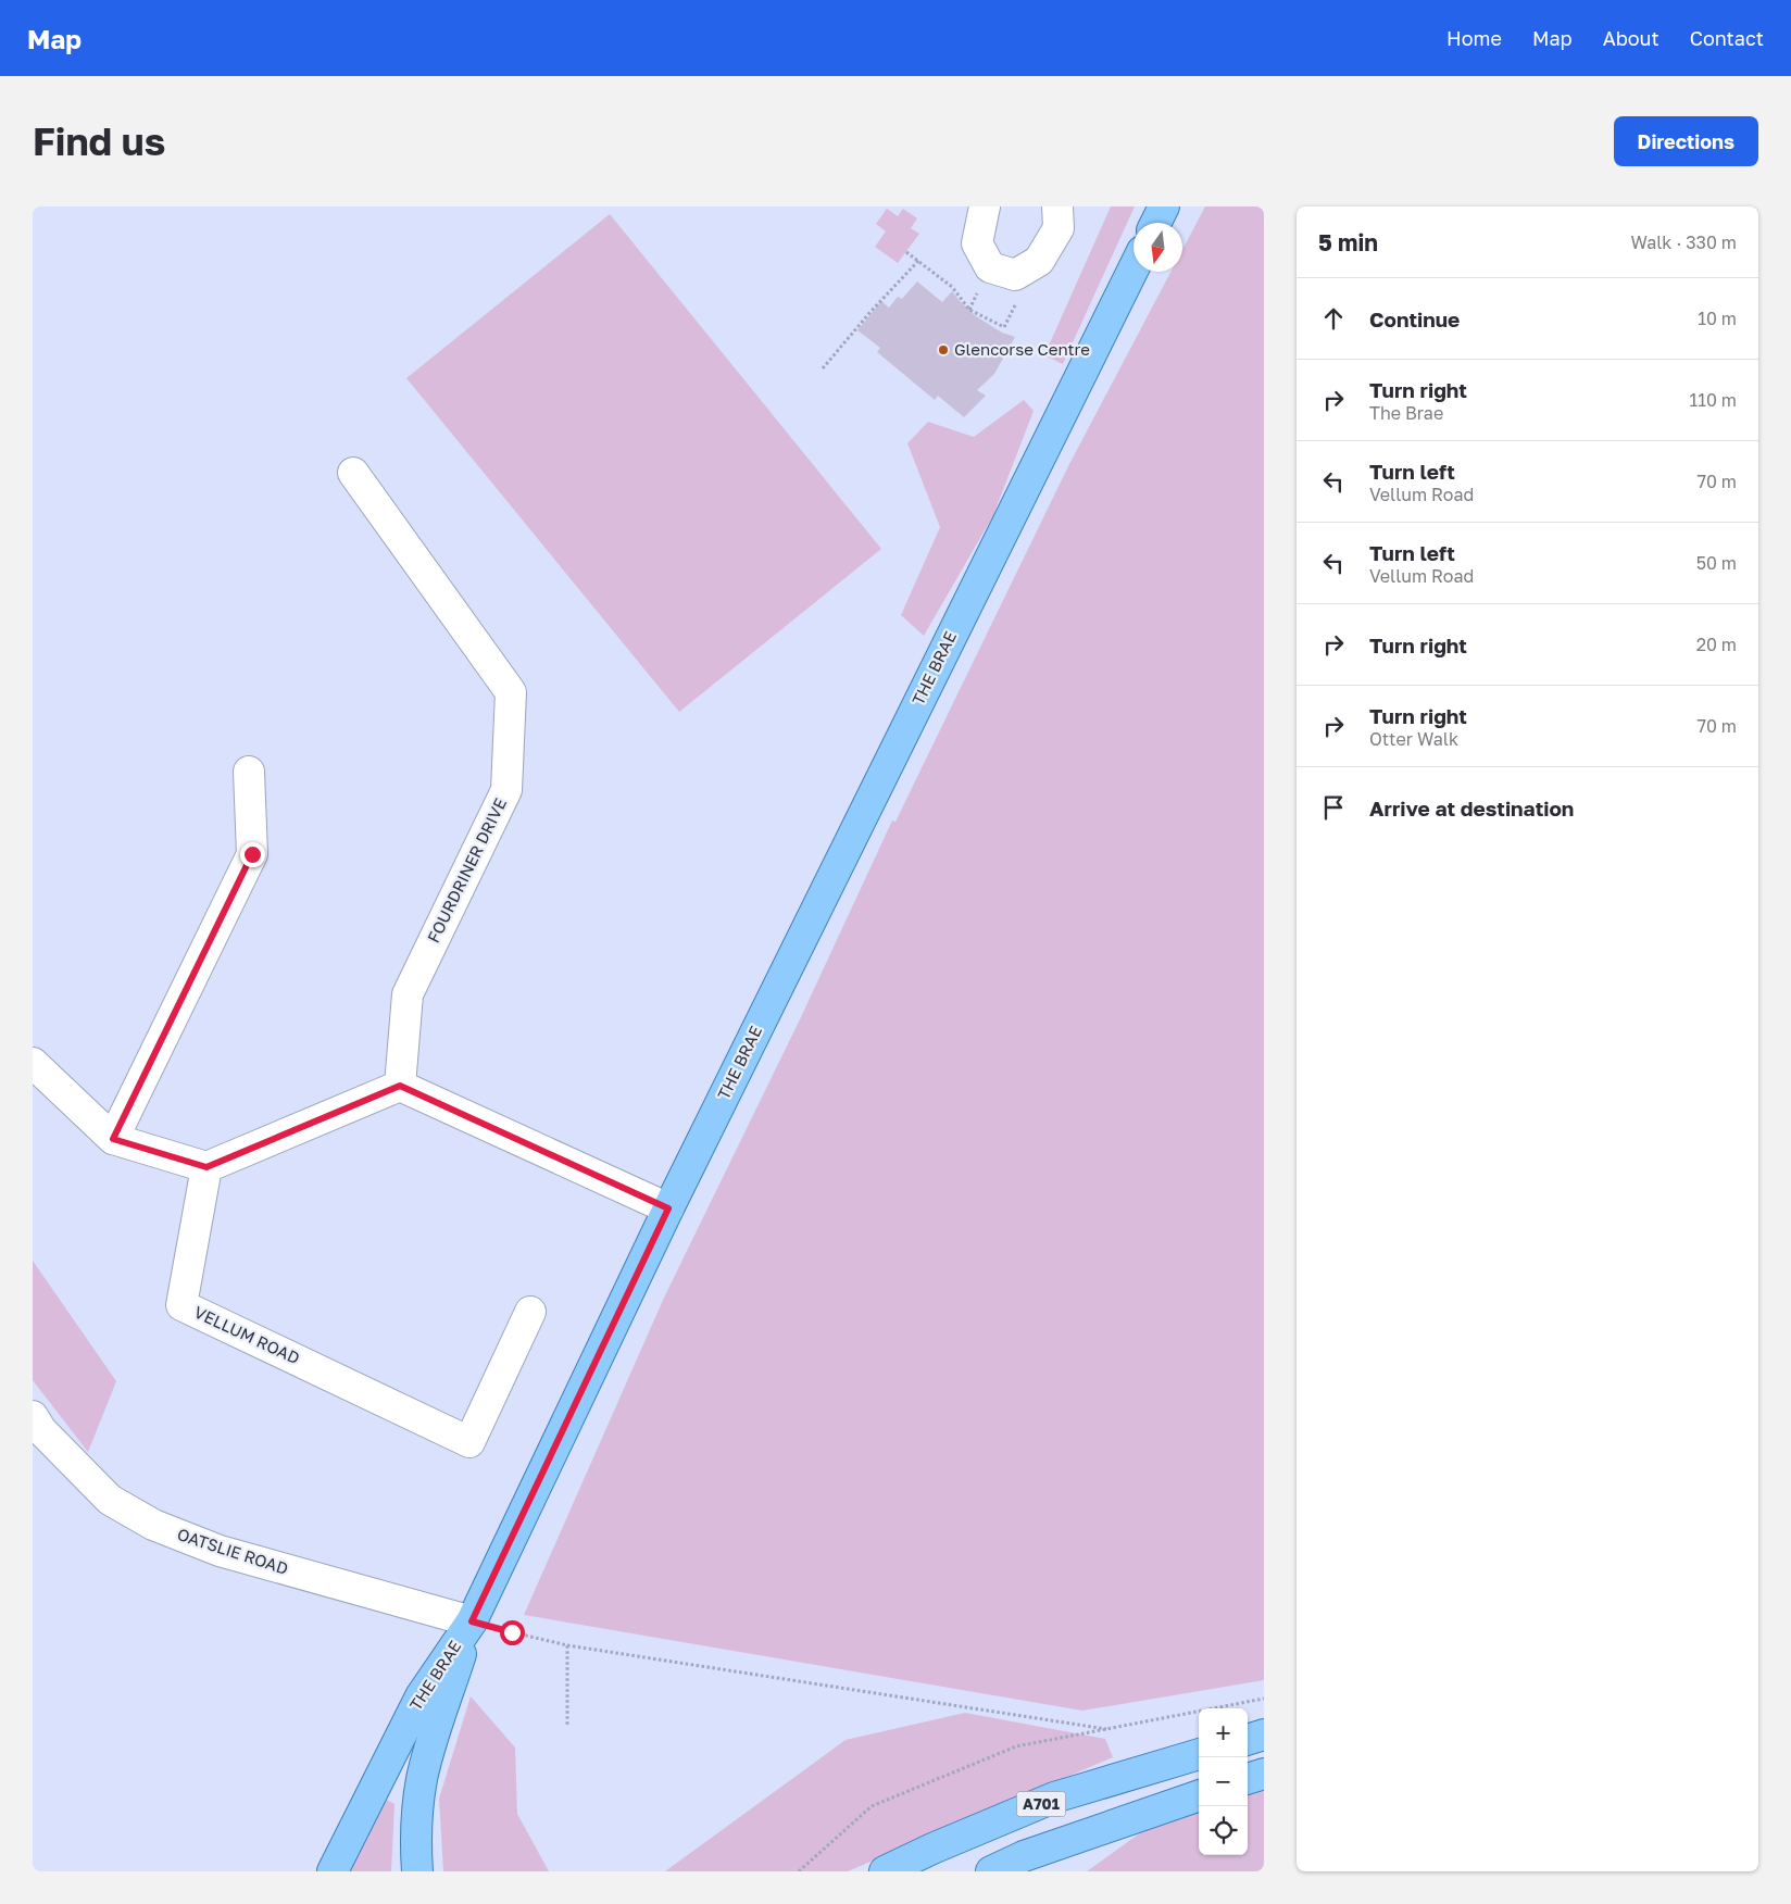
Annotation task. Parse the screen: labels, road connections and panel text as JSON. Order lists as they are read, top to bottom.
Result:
{
  "streets": {
    "main road": ["THE BRAE", "A701"],
    "street": ["FOURDRINER DRIVE", "VELLUM ROAD", "OATSLIE ROAD"]
  },
  "crossings": [
    ["THE BRAE", "OATSLIE ROAD"]
  ],
  "places": ["Glencorse Centre"],
  "north": "bottom",
  "page": {
    "header": "Map",
    "nav": [
      "Home",
      "Map",
      "About",
      "Contact"
    ],
    "buttons": "Directions",
    "title": "Find us",
    "heading": ["5 min", "Walk · 330 m"],
    "list": [
      ["Continue", "10 m"],
      ["Turn right", "The Brae", "110 m"],
      ["Turn left", "Vellum Road", "70 m"],
      ["Turn left", "Vellum Road", "50 m"],
      ["Turn right", "20 m"],
      ["Turn right", "Otter Walk", "70 m"],
      "Arrive at destination"
    ],
    "map_buttons": ["+", "−"]
  }
}
